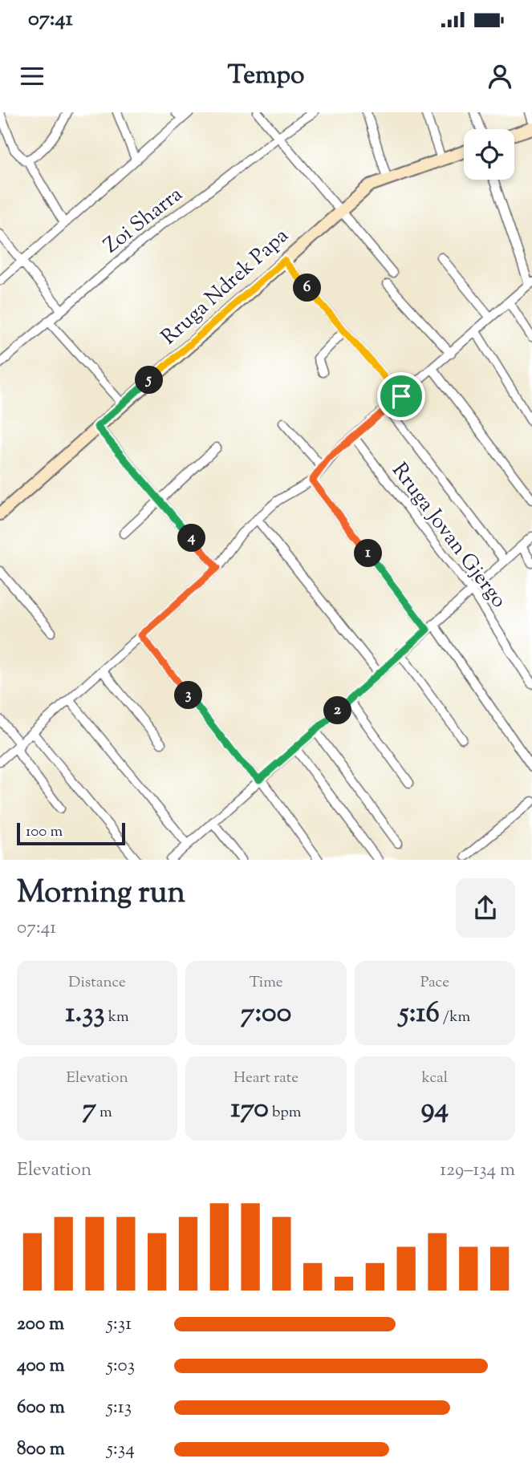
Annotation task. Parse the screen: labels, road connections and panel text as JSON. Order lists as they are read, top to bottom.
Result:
{
  "streets": {
    "street": ["Zoi Sharra", "Rruga Ndrek Papa", "Rruga Jovan Gjergo"]
  },
  "scale_bar": "100 m",
  "page": {
    "status": "07:41",
    "header": "Tempo",
    "pins": [
      "6",
      "5",
      "4",
      "1",
      "3",
      "2"
    ],
    "scale": "100 m",
    "heading": ["Morning run", "07:41"],
    "stats": [
      ["Distance", "1.33 km"],
      ["Time", "7:00"],
      ["Pace", "5:16 /km"],
      ["Elevation", "7 m"],
      ["Heart rate", "170 bpm"],
      ["kcal", "94"]
    ],
    "chart": ["Elevation", "129–134 m"],
    "list": [
      {
        "name": "200 m",
        "note": "5:31"
      },
      {
        "name": "400 m",
        "note": "5:03"
      },
      {
        "name": "600 m",
        "note": "5:13"
      },
      {
        "name": "800 m",
        "note": "5:34"
      }
    ]
  }
}
